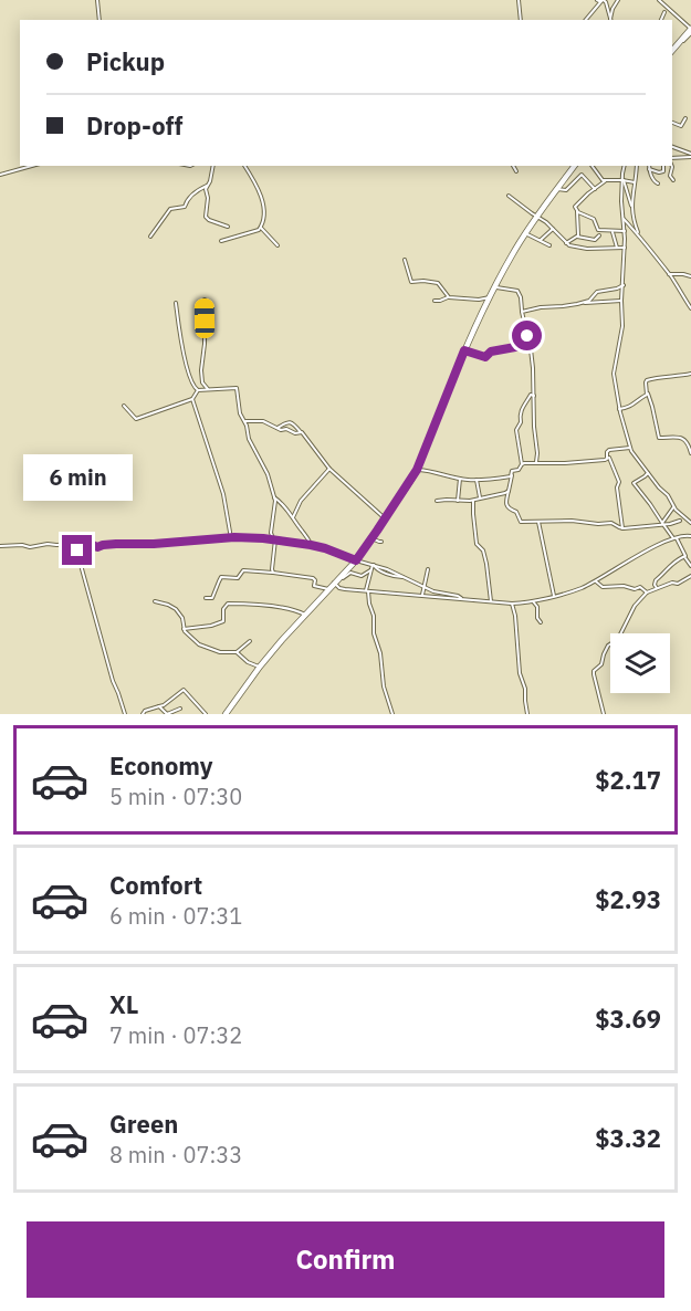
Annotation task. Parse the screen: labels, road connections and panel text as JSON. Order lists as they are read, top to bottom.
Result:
{
  "page": {
    "banner": ["Pickup", "Drop-off"],
    "bubble": "6 min",
    "list": [
      {
        "name": "Economy",
        "note": "5 min · 07:30",
        "value": "$2.17"
      },
      {
        "name": "Comfort",
        "note": "6 min · 07:31",
        "value": "$2.93"
      },
      {
        "name": "XL",
        "note": "7 min · 07:32",
        "value": "$3.69"
      },
      {
        "name": "Green",
        "note": "8 min · 07:33",
        "value": "$3.32"
      }
    ],
    "buttons": "Confirm"
  }
}
